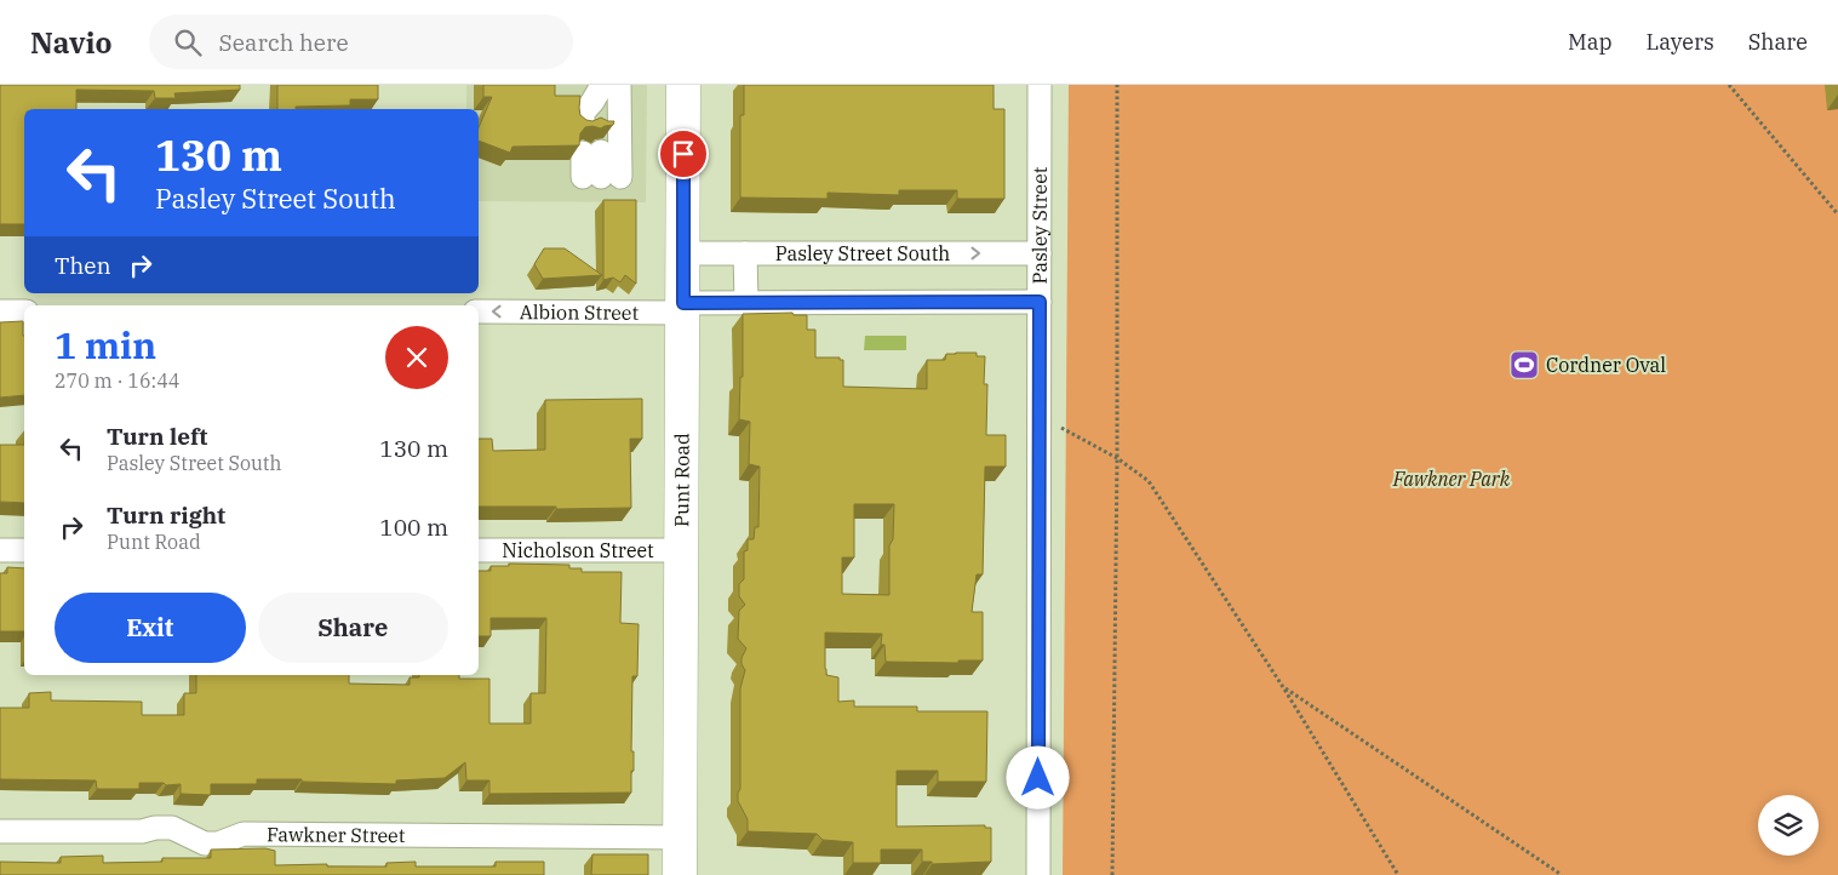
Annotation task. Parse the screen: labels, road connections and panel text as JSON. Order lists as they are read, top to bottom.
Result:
{
  "streets": {
    "highway": ["Punt Road"],
    "street": [
      "Pasley Street",
      "Pasley Street South",
      "Albion Street",
      "Nicholson Street",
      "Fawkner Street"
    ]
  },
  "crossings": [
    ["Pasley Street", "Pasley Street South"],
    ["Pasley Street South", "Punt Road"],
    ["Albion Street", "Punt Road"],
    ["Punt Road", "Nicholson Street"],
    ["Punt Road", "Fawkner Street"]
  ],
  "one_way": ["Albion Street"],
  "parks": ["Fawkner Park"],
  "places": {
    "sports": ["Cordner Oval"]
  },
  "page": {
    "header": "Navio",
    "search": "Search here",
    "nav": ["Map", "Layers", "Share"],
    "turn": ["130 m", "Pasley Street South"],
    "then": "Then",
    "heading": ["1 min", "270 m · 16:44"],
    "list": [
      {
        "name": "Turn left",
        "note": "Pasley Street South",
        "value": "130 m"
      },
      {
        "name": "Turn right",
        "note": "Punt Road",
        "value": "100 m"
      }
    ],
    "buttons": ["Exit", "Share"]
  }
}
